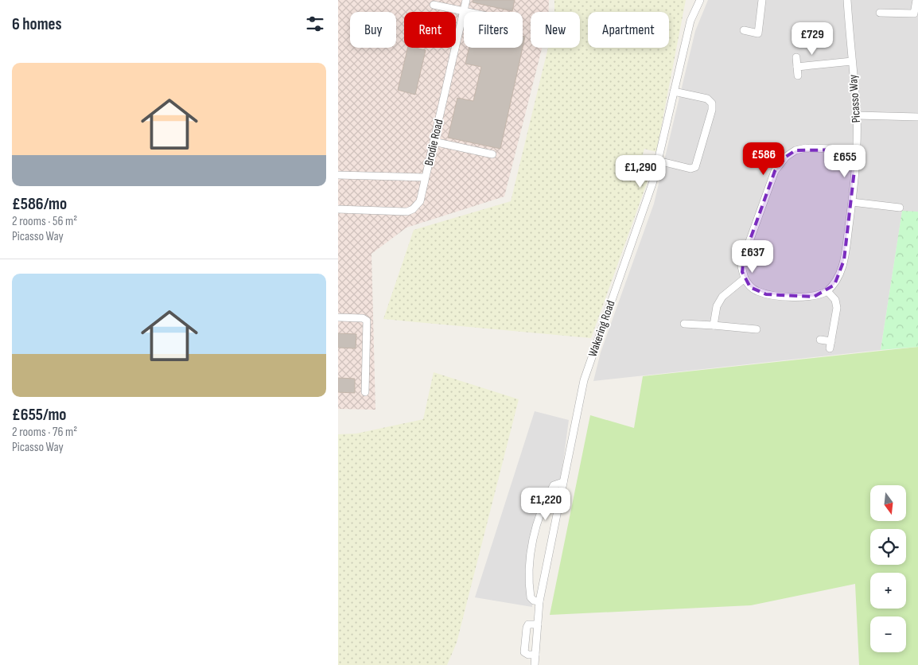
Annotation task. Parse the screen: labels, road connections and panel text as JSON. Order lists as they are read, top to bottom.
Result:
{
  "streets": {
    "street": ["Picasso Way", "Brodie Road", "Wakering Road"]
  },
  "north": "bottom",
  "page": {
    "heading": "6 homes",
    "chip": [
      "Buy",
      "Rent",
      "Filters",
      "New",
      "Apartment"
    ],
    "price": [
      "£729",
      "£586",
      "£655",
      "£1,290",
      "£637",
      "£1,220"
    ],
    "list": [
      {
        "name": "£586/mo",
        "note": "2 rooms · 56 m² · Picasso Way"
      },
      {
        "name": "£655/mo",
        "note": "2 rooms · 76 m² · Picasso Way"
      }
    ],
    "map_buttons": ["+", "−"]
  }
}
